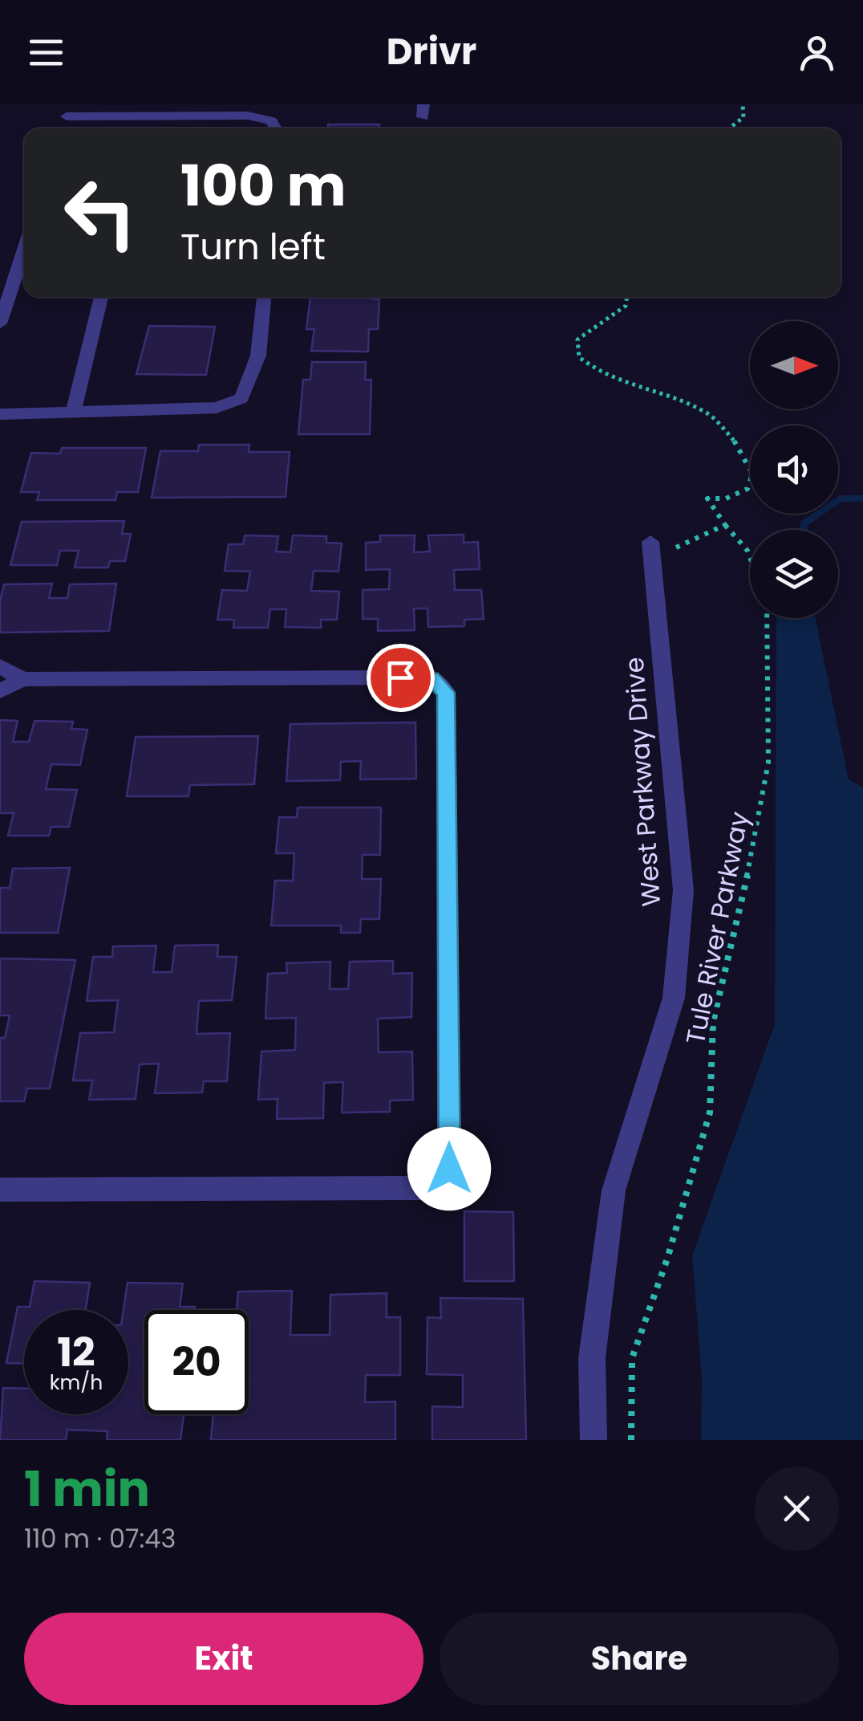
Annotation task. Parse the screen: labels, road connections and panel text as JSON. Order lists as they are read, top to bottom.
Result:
{
  "streets": {
    "street": ["West Parkway Drive"],
    "path": ["Tule River Parkway"]
  },
  "north": "right",
  "page": {
    "header": "Drivr",
    "turn": ["100 m", "Turn left"],
    "speed": "12 km/h",
    "limit": "20",
    "heading": ["1 min", "110 m · 07:43"],
    "buttons": ["Exit", "Share"]
  }
}
